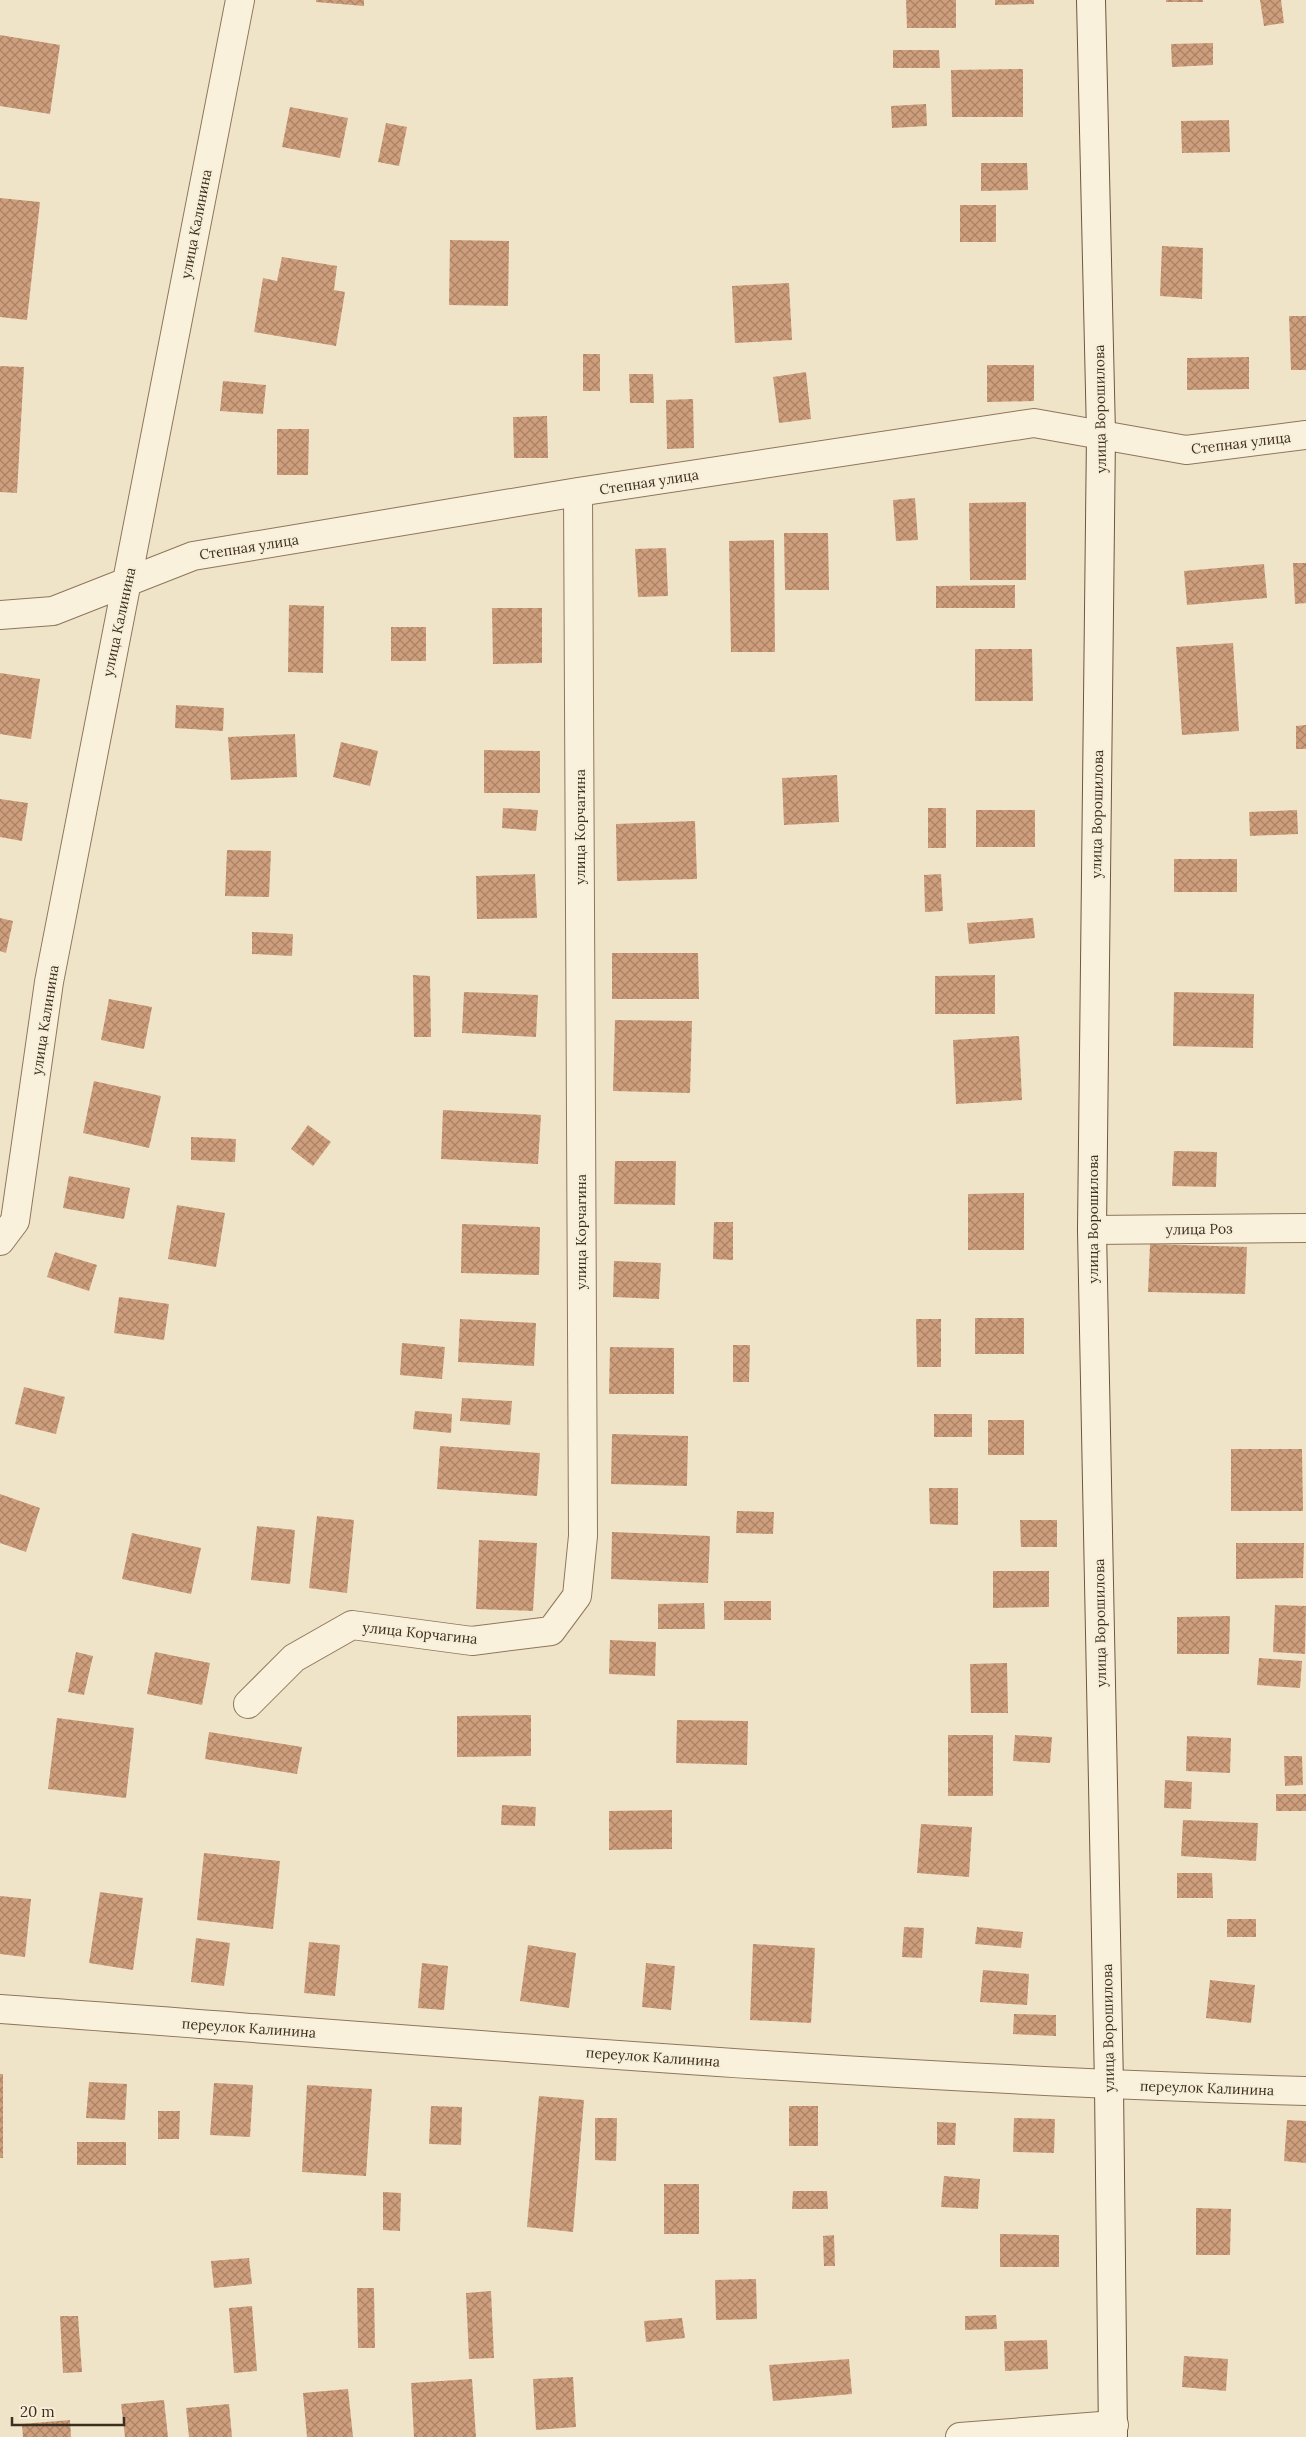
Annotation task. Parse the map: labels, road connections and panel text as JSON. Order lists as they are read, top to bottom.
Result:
{
  "streets": {
    "street": [
      "улица Калинина",
      "улица Ворошилова",
      "Степная улица",
      "улица Корчагина",
      "улица Роз",
      "переулок Калинина"
    ]
  },
  "crossings": [
    ["улица Калинина", "Степная улица"],
    ["улица Ворошилова", "Степная улица"],
    ["улица Ворошилова", "улица Роз"],
    ["улица Ворошилова", "переулок Калинина"],
    ["Степная улица", "улица Корчагина"]
  ],
  "scale_bar": "20 m"
}
